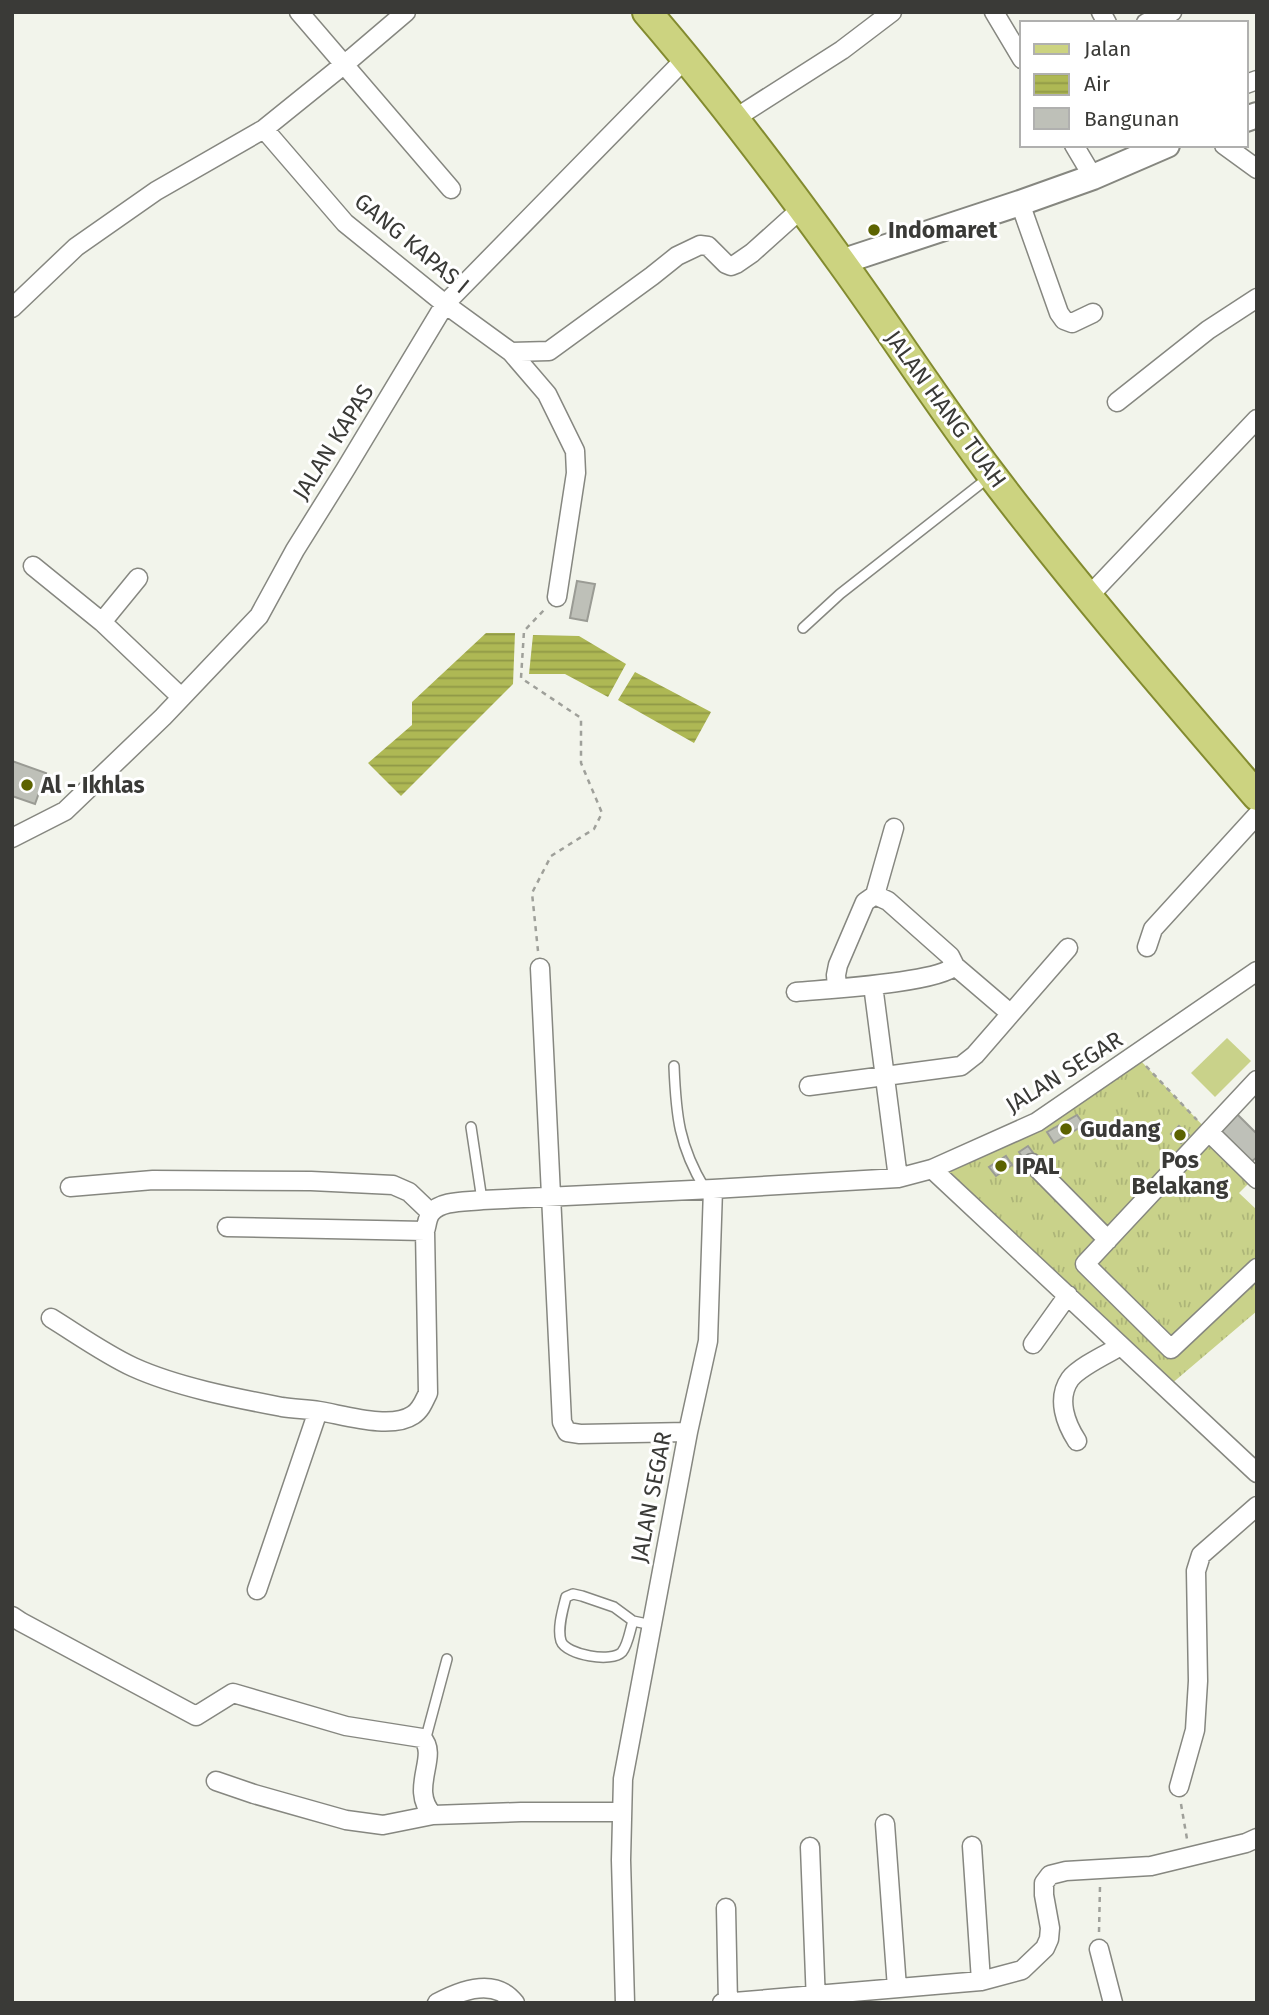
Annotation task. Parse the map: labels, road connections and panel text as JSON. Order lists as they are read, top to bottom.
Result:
{
  "streets": {
    "main road": ["JALAN HANG TUAH"],
    "street": ["GANG KAPAS I", "JALAN KAPAS", "JALAN SEGAR"]
  },
  "crossings": [
    ["GANG KAPAS I", "JALAN KAPAS"],
    ["JALAN HANG TUAH", "JALAN KAPAS"]
  ],
  "places": [
    "Indomaret",
    "Al - Ikhlas",
    "Gudang",
    "Pos Belakang",
    "IPAL"
  ],
  "legend": ["Jalan", "Air", "Bangunan"]
}
